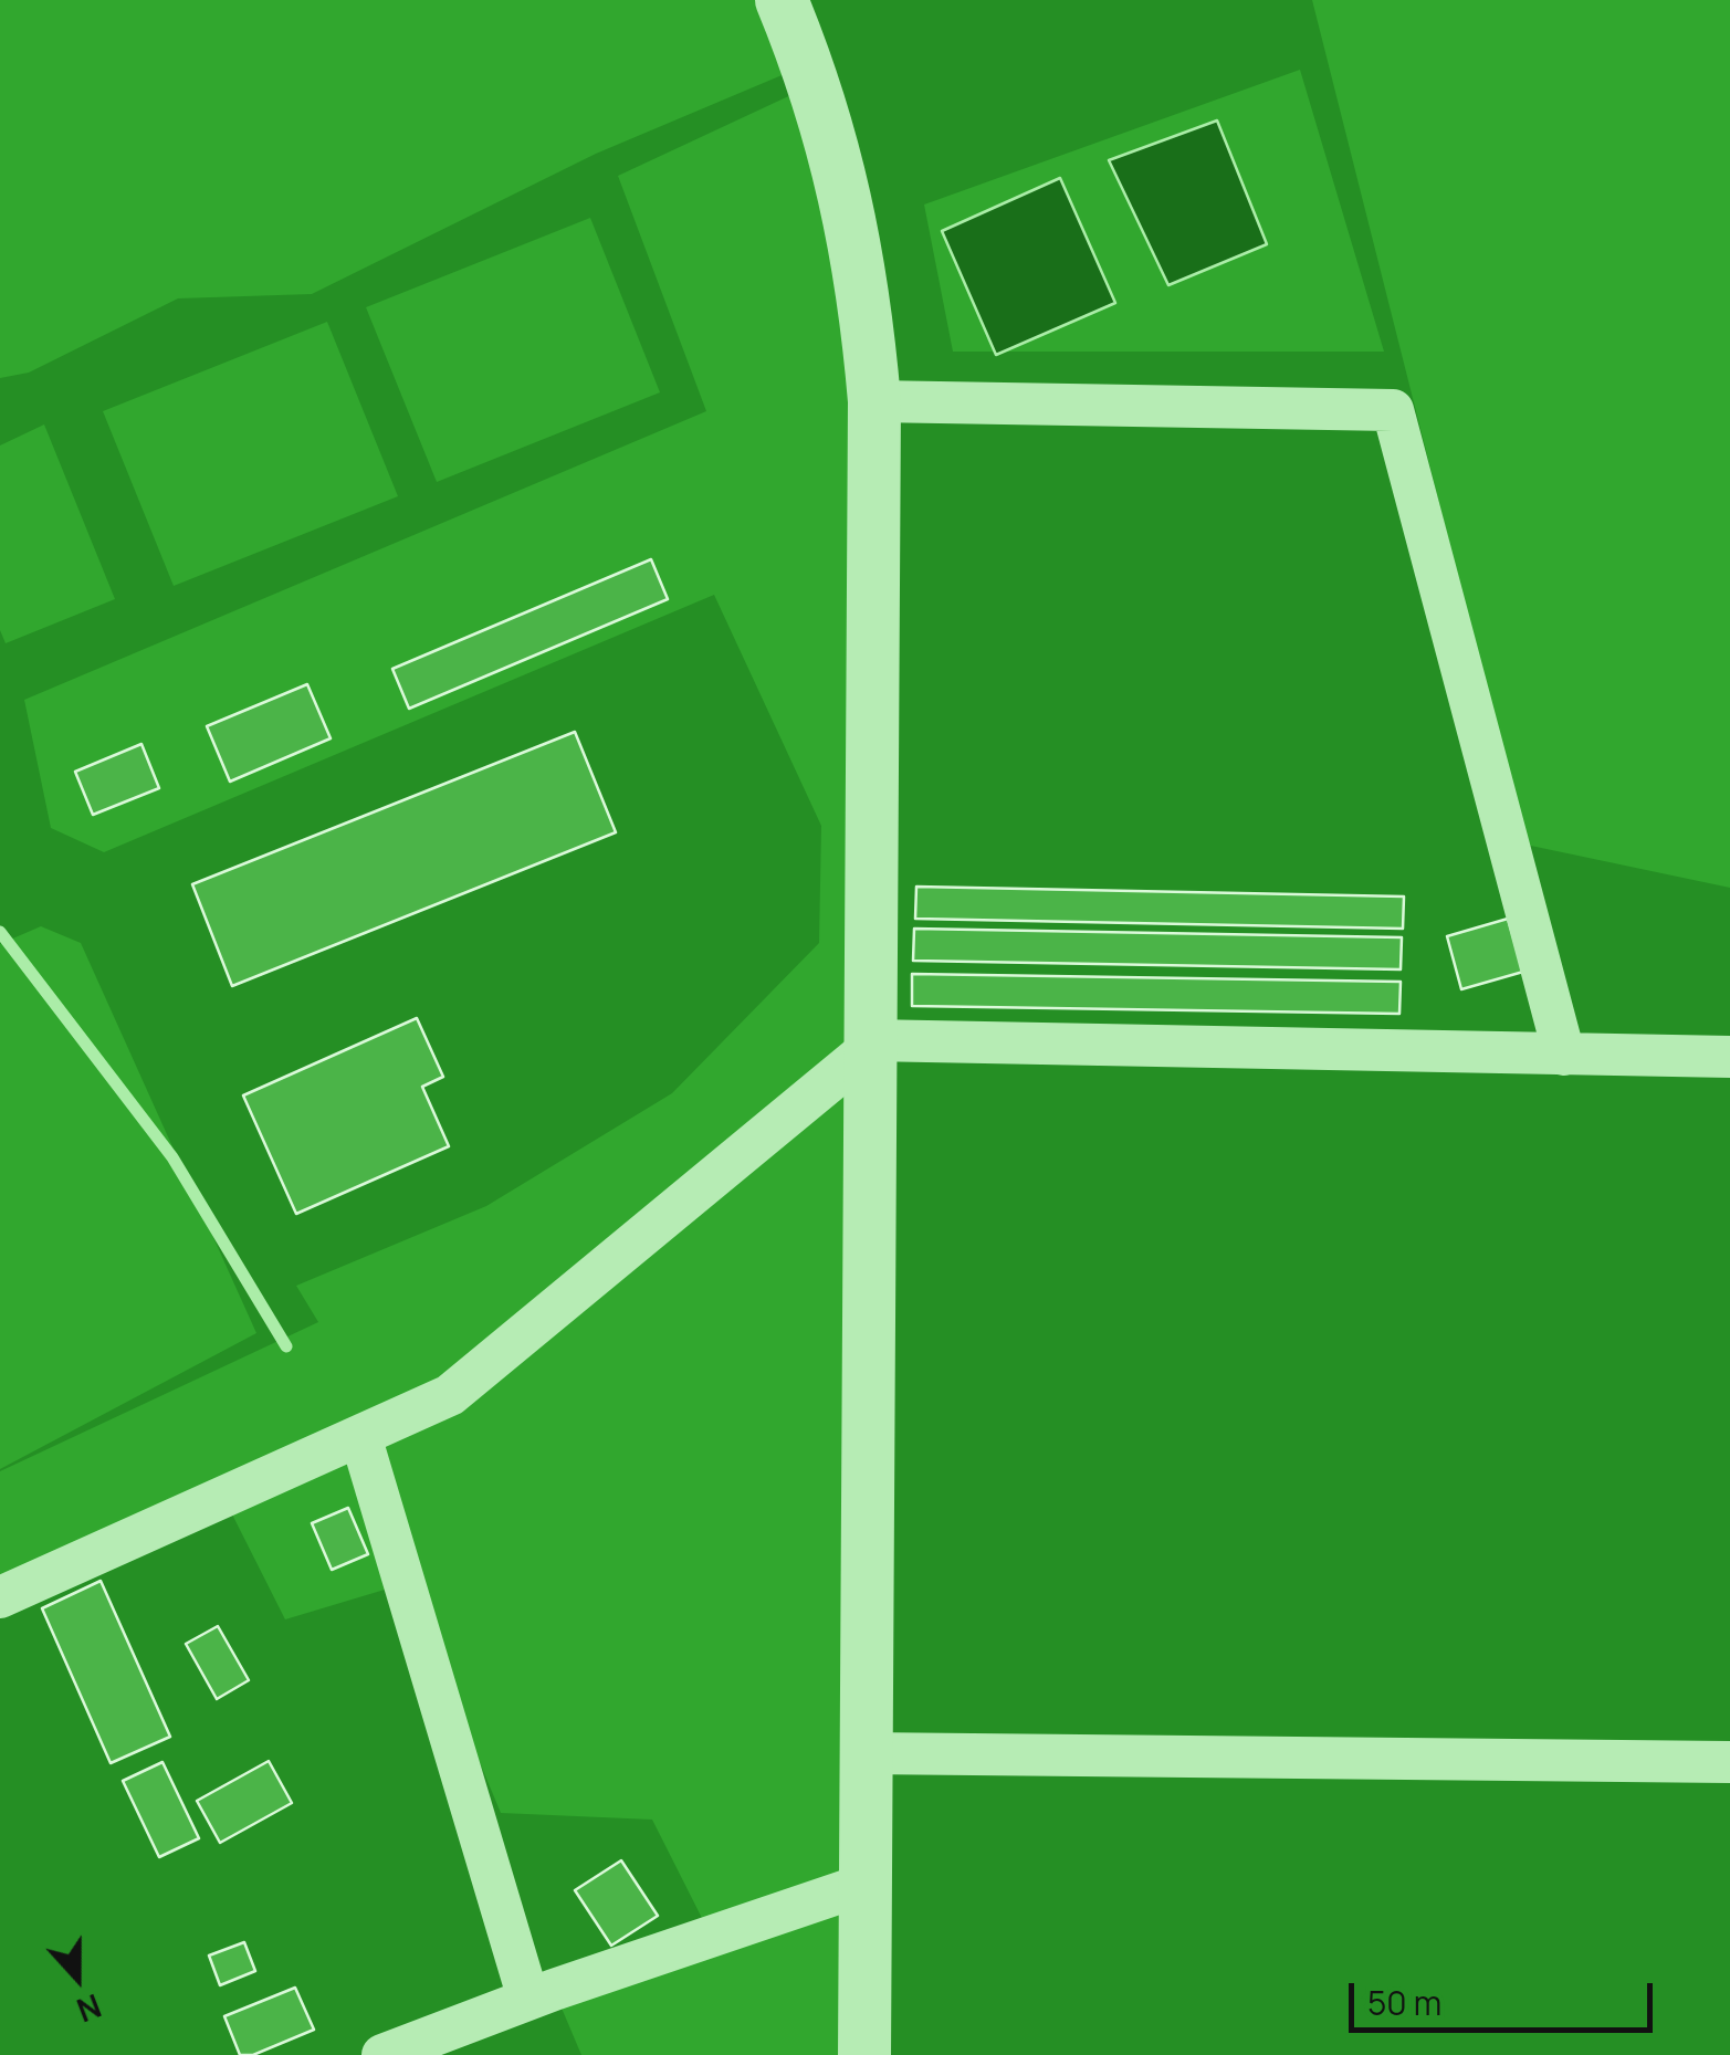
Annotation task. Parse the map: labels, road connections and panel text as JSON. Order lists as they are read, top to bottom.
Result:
{
  "scale_bar": "50 m",
  "north": "bottom"
}
